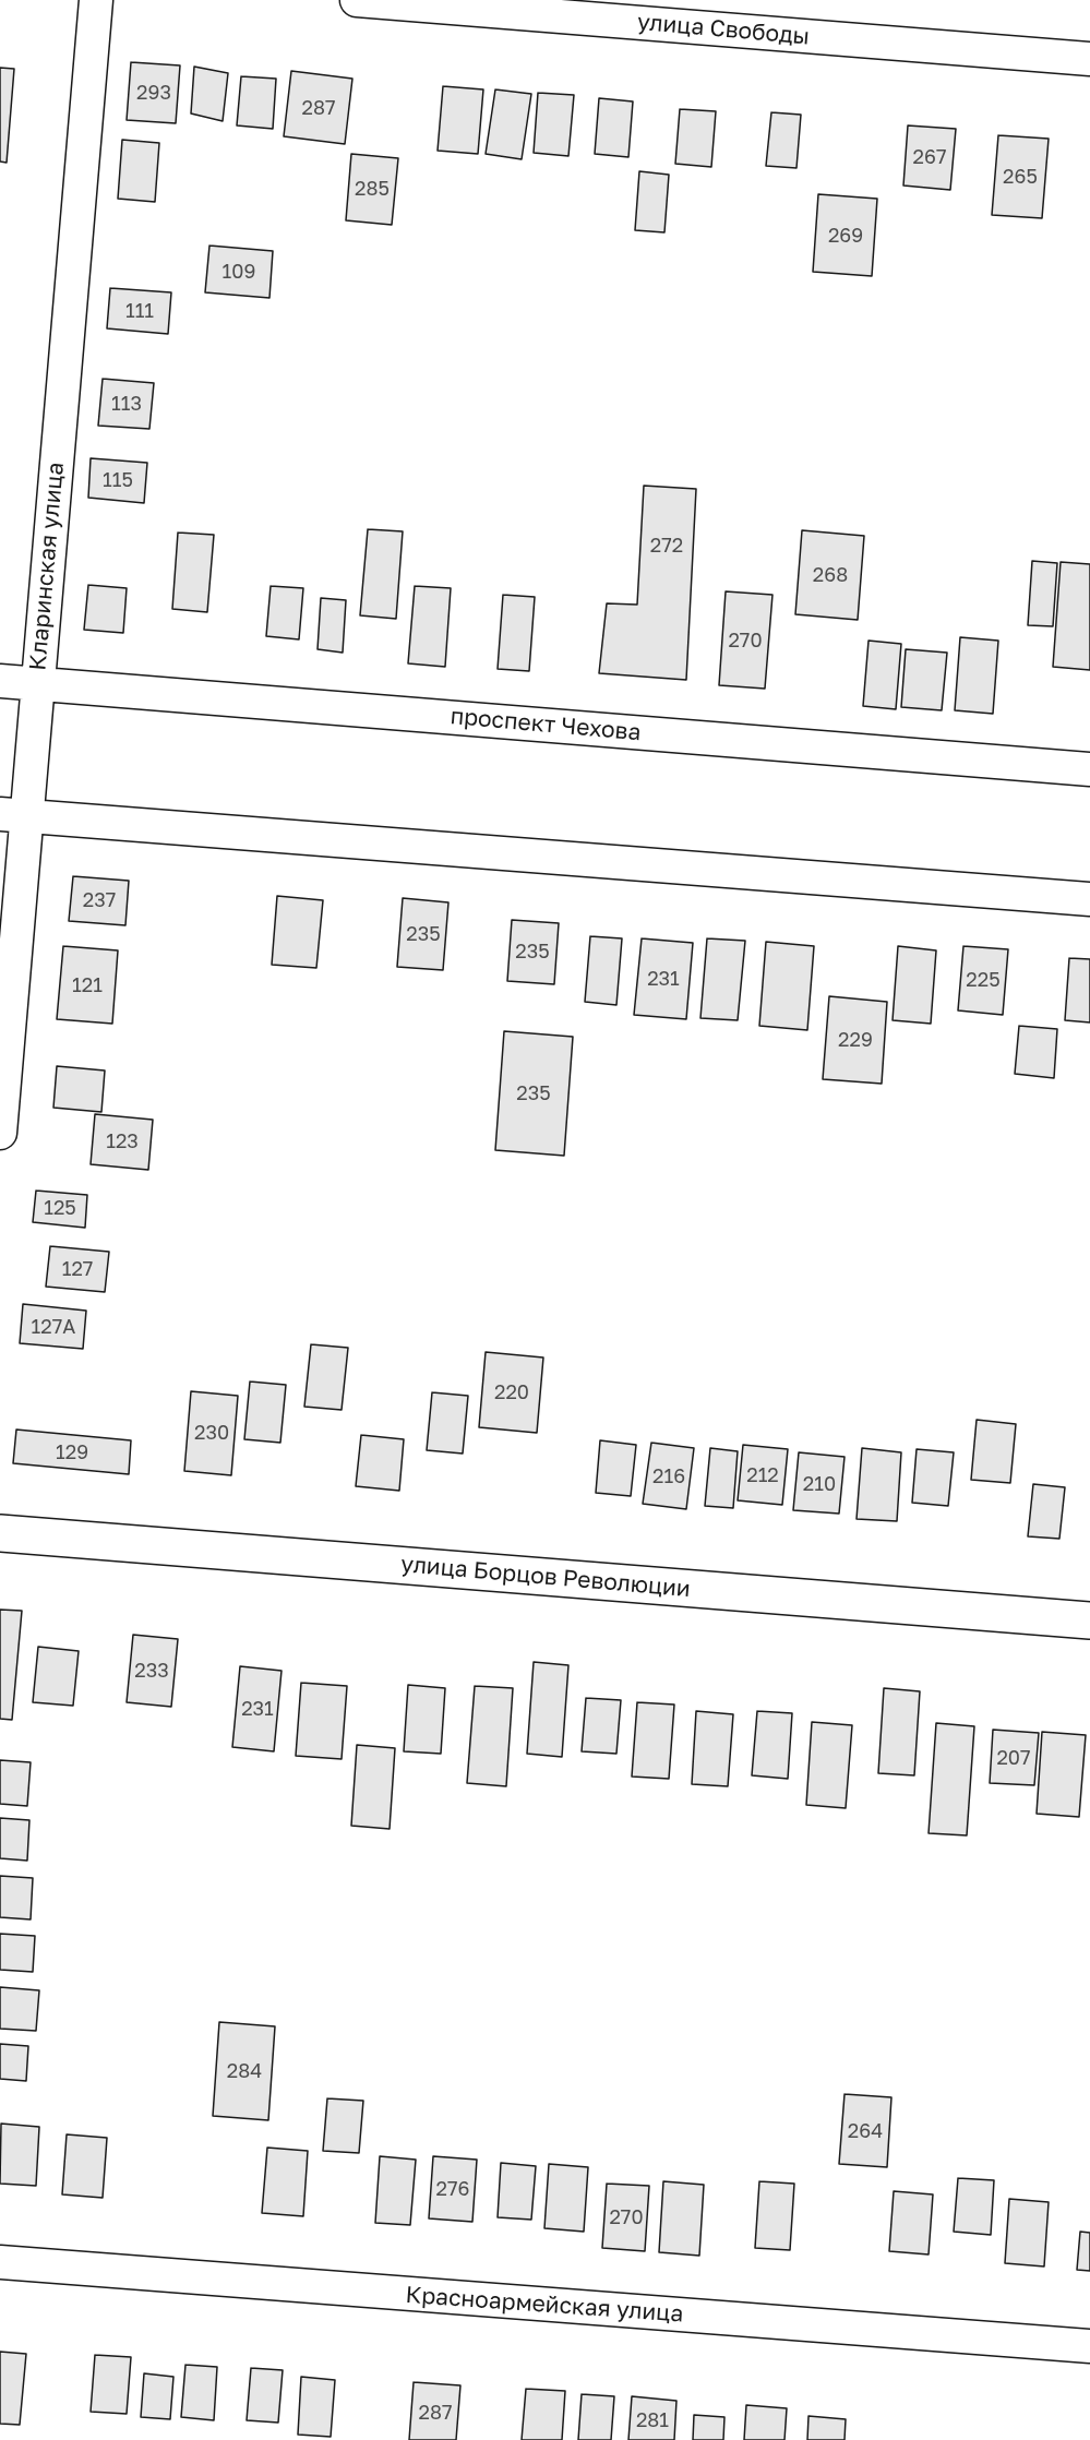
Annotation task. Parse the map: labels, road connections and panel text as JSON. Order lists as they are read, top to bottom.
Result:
{
  "streets": {
    "main road": ["улица Борцов Революции"],
    "street": [
      "улица Свободы",
      "Кларинская улица",
      "проспект Чехова",
      "Красноармейская улица"
    ]
  },
  "crossings": [
    ["Кларинская улица", "проспект Чехова"]
  ],
  "house_numbers": [
    "293",
    "287",
    "267",
    "265",
    "285",
    "269",
    "109",
    "111",
    "113",
    "115",
    "272",
    "268",
    "270",
    "237",
    "235",
    "235",
    "231",
    "225",
    "121",
    "229",
    "235",
    "123",
    "125",
    "127",
    "127А",
    "220",
    "230",
    "129",
    "212",
    "216",
    "210",
    "233",
    "231",
    "207",
    "284",
    "264",
    "276",
    "270",
    "287",
    "281"
  ]
}
